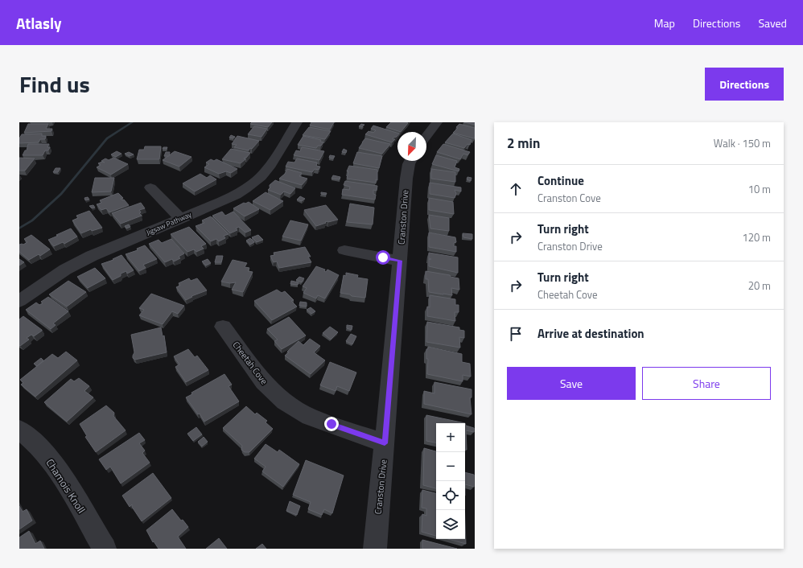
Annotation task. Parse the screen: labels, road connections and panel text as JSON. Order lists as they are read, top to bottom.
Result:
{
  "streets": {
    "street": [
      "Cranston Drive",
      "Jigsaw Pathway",
      "Cheetah Cove",
      "Chamois Knoll"
    ]
  },
  "crossings": [
    ["Cranston Drive", "Cheetah Cove"]
  ],
  "north": "bottom left",
  "page": {
    "header": "Atlasly",
    "nav": ["Map", "Directions", "Saved"],
    "title": "Find us",
    "buttons": [
      "Directions",
      ["Save", "Share"]
    ],
    "heading": ["2 min", "Walk · 150 m"],
    "list": [
      ["Continue", "Cranston Cove", "10 m"],
      ["Turn right", "Cranston Drive", "120 m"],
      ["Turn right", "Cheetah Cove", "20 m"],
      "Arrive at destination"
    ],
    "map_buttons": ["+", "−"]
  }
}
